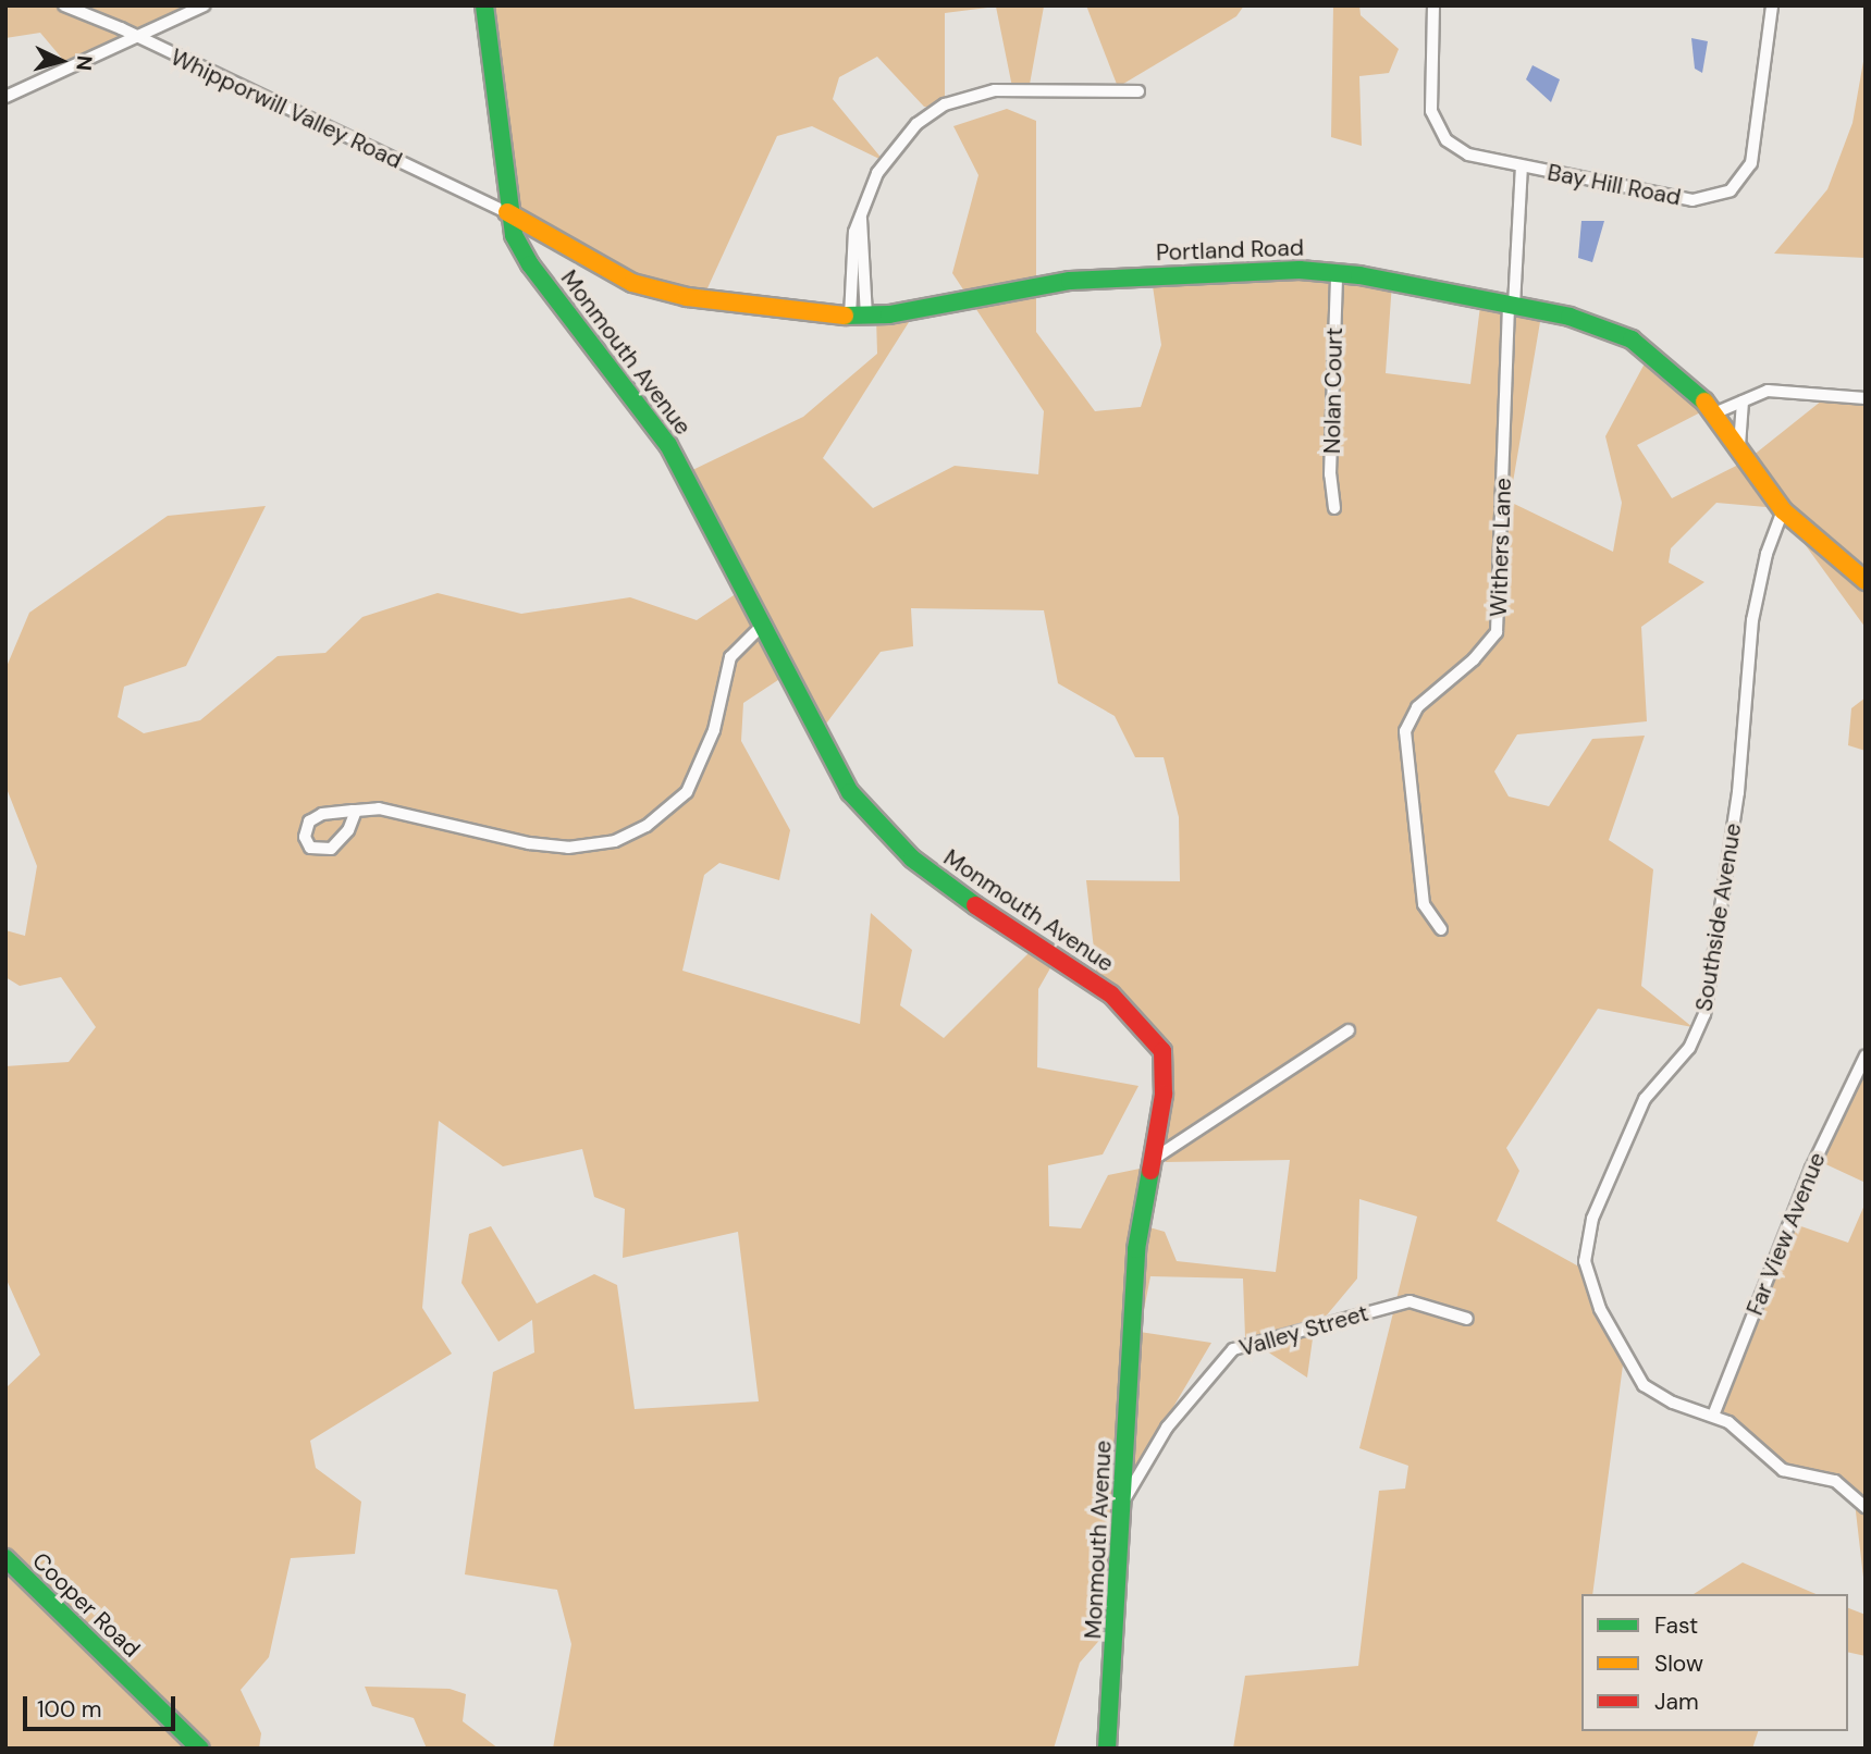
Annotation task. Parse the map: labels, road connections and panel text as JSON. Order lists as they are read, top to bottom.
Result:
{
  "streets": {
    "street": [
      "Whipporwill Valley Road",
      "Bay Hill Road",
      "Portland Road",
      "Monmouth Avenue",
      "Nolan Court",
      "Withers Lane",
      "Southside Avenue",
      "Far View Avenue",
      "Valley Street",
      "Cooper Road"
    ]
  },
  "crossings": [
    ["Whipporwill Valley Road", "Portland Road"],
    ["Whipporwill Valley Road", "Monmouth Avenue"],
    ["Bay Hill Road", "Withers Lane"],
    ["Portland Road", "Monmouth Avenue"],
    ["Portland Road", "Nolan Court"],
    ["Portland Road", "Withers Lane"],
    ["Portland Road", "Southside Avenue"],
    ["Monmouth Avenue", "Valley Street"],
    ["Southside Avenue", "Far View Avenue"]
  ],
  "legend": ["Fast", "Slow", "Jam"],
  "scale_bar": "100 m",
  "north": "right"
}
